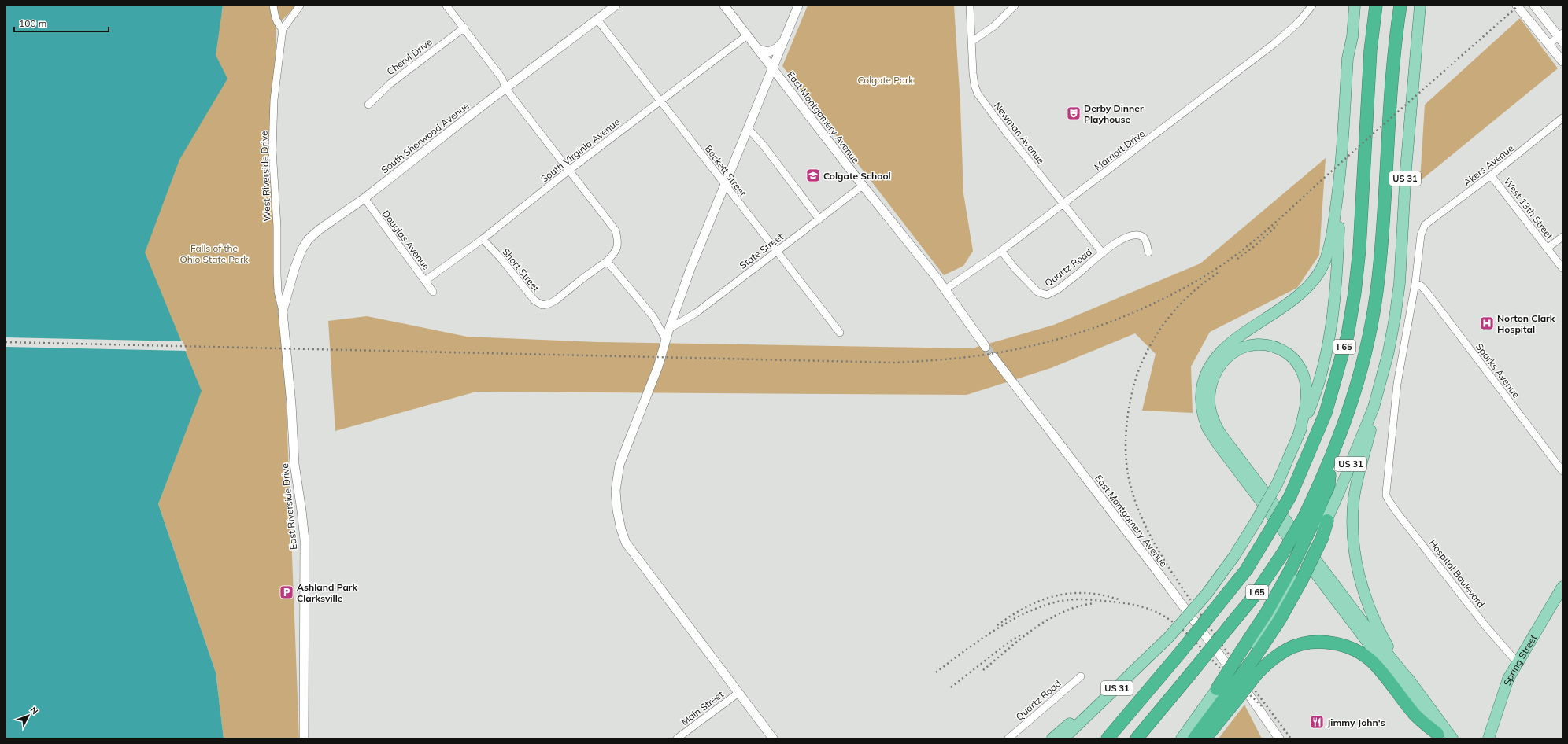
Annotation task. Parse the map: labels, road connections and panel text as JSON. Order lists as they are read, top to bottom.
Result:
{
  "streets": {
    "highway": ["I 65"],
    "main road": ["US 31", "Spring Street"],
    "street": [
      "Cheryl Drive",
      "East Montgomery Avenue",
      "Newman Avenue",
      "South Sherwood Avenue",
      "South Virginia Avenue",
      "Marriott Drive",
      "Akers Avenue",
      "Beckett Street",
      "West Riverside Drive",
      "West 13th Street",
      "Douglas Avenue",
      "State Street",
      "Quartz Road",
      "Short Street",
      "Sparks Avenue",
      "East Riverside Drive",
      "Hospital Boulevard",
      "Main Street"
    ]
  },
  "crossings": [
    ["East Montgomery Avenue", "South Virginia Avenue"],
    ["East Montgomery Avenue", "Marriott Drive"],
    ["East Montgomery Avenue", "State Street"],
    ["Newman Avenue", "Marriott Drive"],
    ["Newman Avenue", "Quartz Road"],
    ["South Sherwood Avenue", "Beckett Street"],
    ["South Sherwood Avenue", "West Riverside Drive"],
    ["South Sherwood Avenue", "Douglas Avenue"],
    ["South Sherwood Avenue", "East Riverside Drive"],
    ["South Virginia Avenue", "Beckett Street"],
    ["South Virginia Avenue", "Douglas Avenue"],
    ["South Virginia Avenue", "Short Street"],
    ["Marriott Drive", "Quartz Road"],
    ["Akers Avenue", "West 13th Street"],
    ["Akers Avenue", "Sparks Avenue"],
    ["Akers Avenue", "Hospital Boulevard"],
    ["Beckett Street", "State Street"],
    ["West Riverside Drive", "East Riverside Drive"],
    ["Sparks Avenue", "Hospital Boulevard"],
    ["Hospital Boulevard", "Spring Street"]
  ],
  "parks": ["Colgate Park", "Falls of the Ohio State Park"],
  "places": {
    "theatre": ["Derby Dinner Playhouse"],
    "school or university": ["Colgate School"],
    "hospital": ["Norton Clark Hospital"],
    "parking": ["Ashland Park Clarksville"],
    "restaurant": ["Jimmy John's"]
  },
  "scale_bar": "100 m",
  "north": "top right"
}
